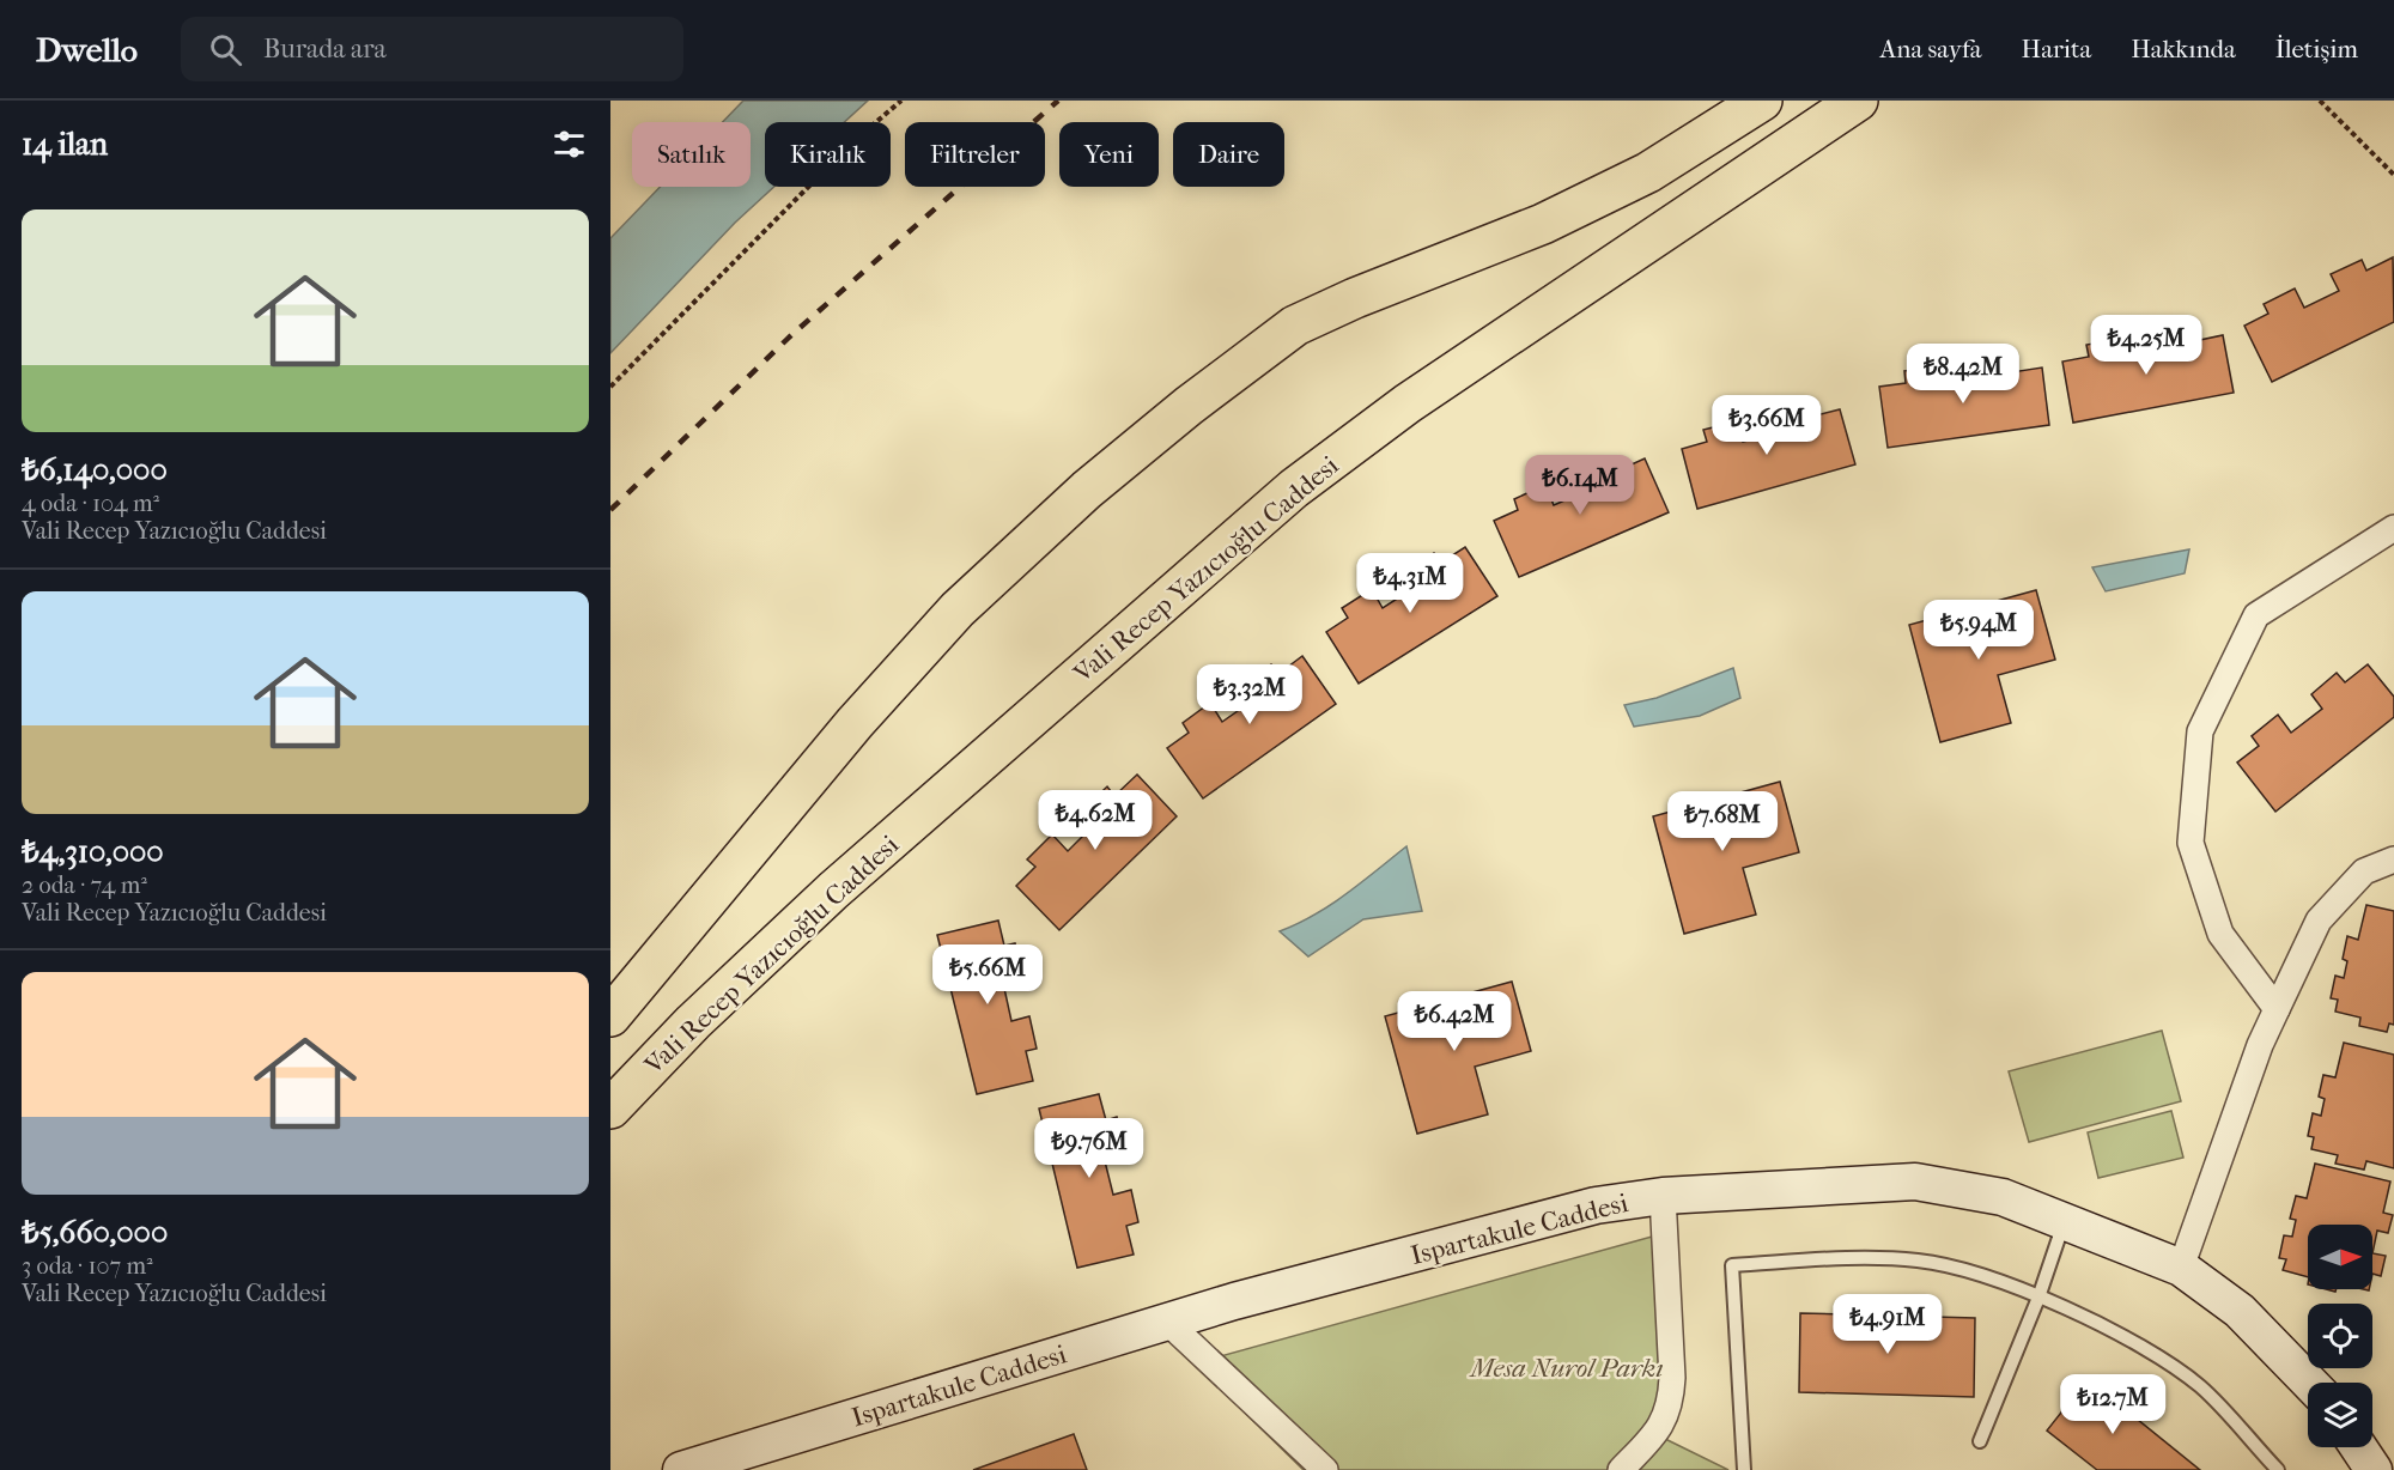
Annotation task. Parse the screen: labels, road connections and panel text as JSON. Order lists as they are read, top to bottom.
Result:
{
  "streets": {
    "main road": ["Vali Recep Yazıcıoğlu Caddesi"],
    "street": ["Ispartakule Caddesi"]
  },
  "parks": ["Mesa Nurol Parkı"],
  "north": "right",
  "page": {
    "header": "Dwello",
    "search": "Burada ara",
    "nav": [
      "Ana sayfa",
      "Harita",
      "Hakkında",
      "İletişim"
    ],
    "heading": "14 ilan",
    "chip": [
      "Satılık",
      "Kiralık",
      "Filtreler",
      "Yeni",
      "Daire"
    ],
    "list": [
      {
        "name": "₺6,140,000",
        "note": "4 oda · 104 m² · Vali Recep Yazıcıoğlu Caddesi"
      },
      {
        "name": "₺4,310,000",
        "note": "2 oda · 74 m² · Vali Recep Yazıcıoğlu Caddesi"
      },
      {
        "name": "₺5,660,000",
        "note": "3 oda · 107 m² · Vali Recep Yazıcıoğlu Caddesi"
      }
    ],
    "price": [
      "₺4.25M",
      "₺8.42M",
      "₺3.66M",
      "₺6.14M",
      "₺4.31M",
      "₺5.94M",
      "₺3.32M",
      "₺4.62M",
      "₺7.68M",
      "₺5.66M",
      "₺6.42M",
      "₺9.76M",
      "₺4.91M",
      "₺12.7M"
    ]
  }
}
